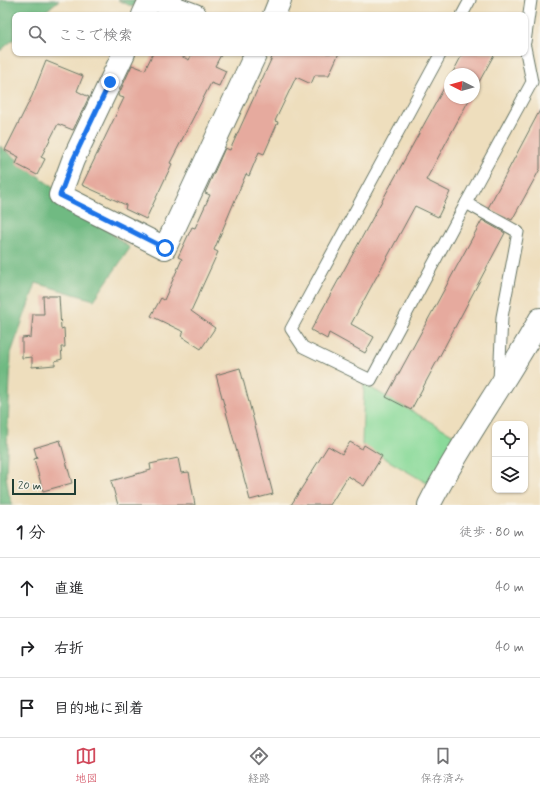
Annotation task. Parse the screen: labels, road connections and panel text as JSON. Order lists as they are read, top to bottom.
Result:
{
  "scale_bar": "20 m",
  "north": "left",
  "page": {
    "search": "ここで検索",
    "scale": "20 m",
    "heading": ["1 分", "徒歩 · 80 m"],
    "list": [
      ["直進", "40 m"],
      ["右折", "40 m"],
      "目的地に到着"
    ],
    "nav": ["地図", "経路", "保存済み"]
  }
}
